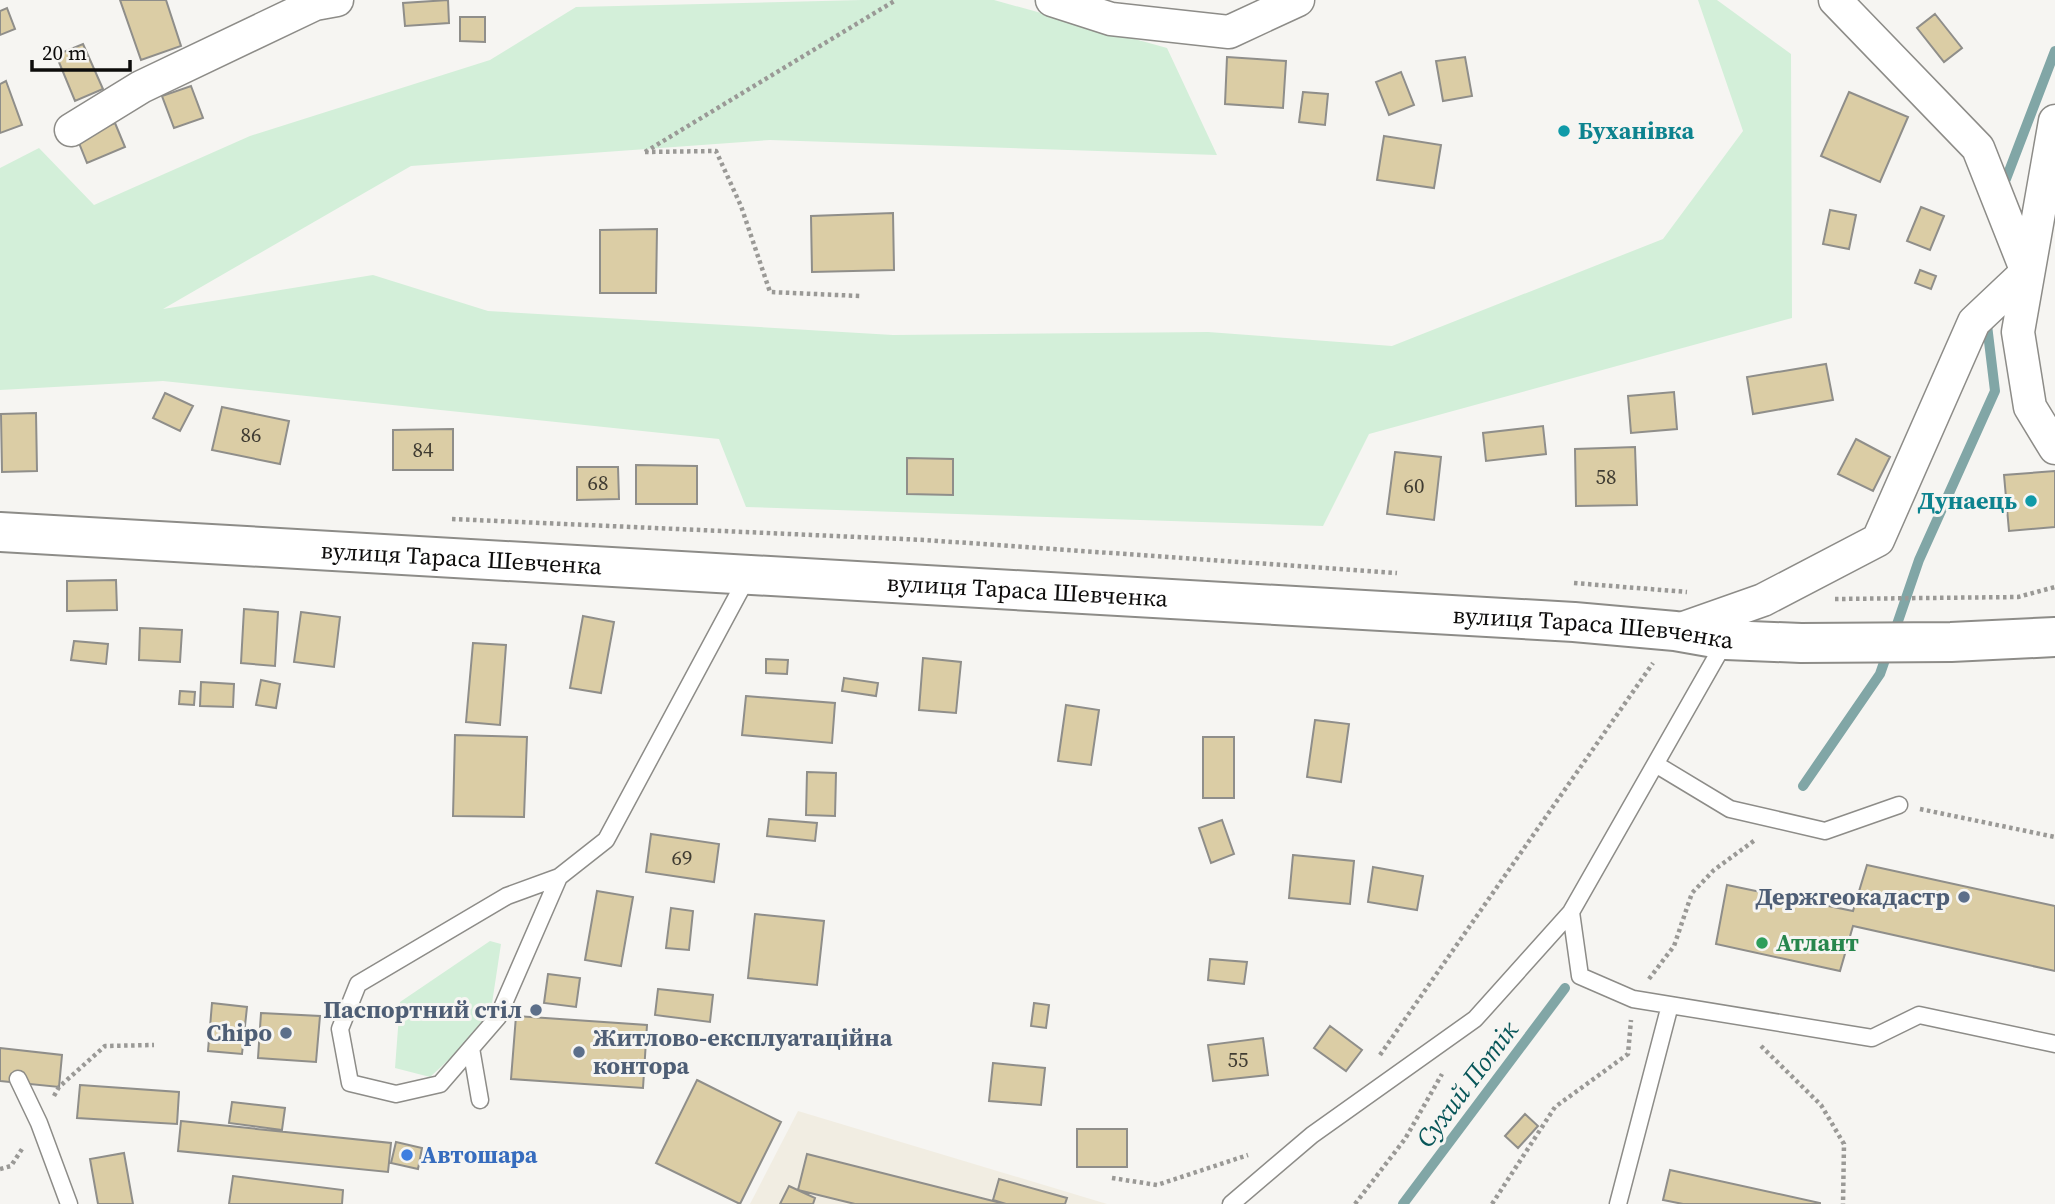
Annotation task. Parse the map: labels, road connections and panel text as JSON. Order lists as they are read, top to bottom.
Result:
{
  "streets": {
    "street": ["вулиця Тараса Шевченка"]
  },
  "water": ["Сухий Потік"],
  "places": [
    "Буханівка",
    "Дунаець",
    "Держгеокадастр",
    "Атлант",
    "Паспортний стіл",
    "Chipo",
    "Житлово-експлуатаційна контора",
    "Автошара"
  ],
  "house_numbers": [
    "86",
    "84",
    "58",
    "68",
    "60",
    "69",
    "55"
  ],
  "scale_bar": "20 m"
}
